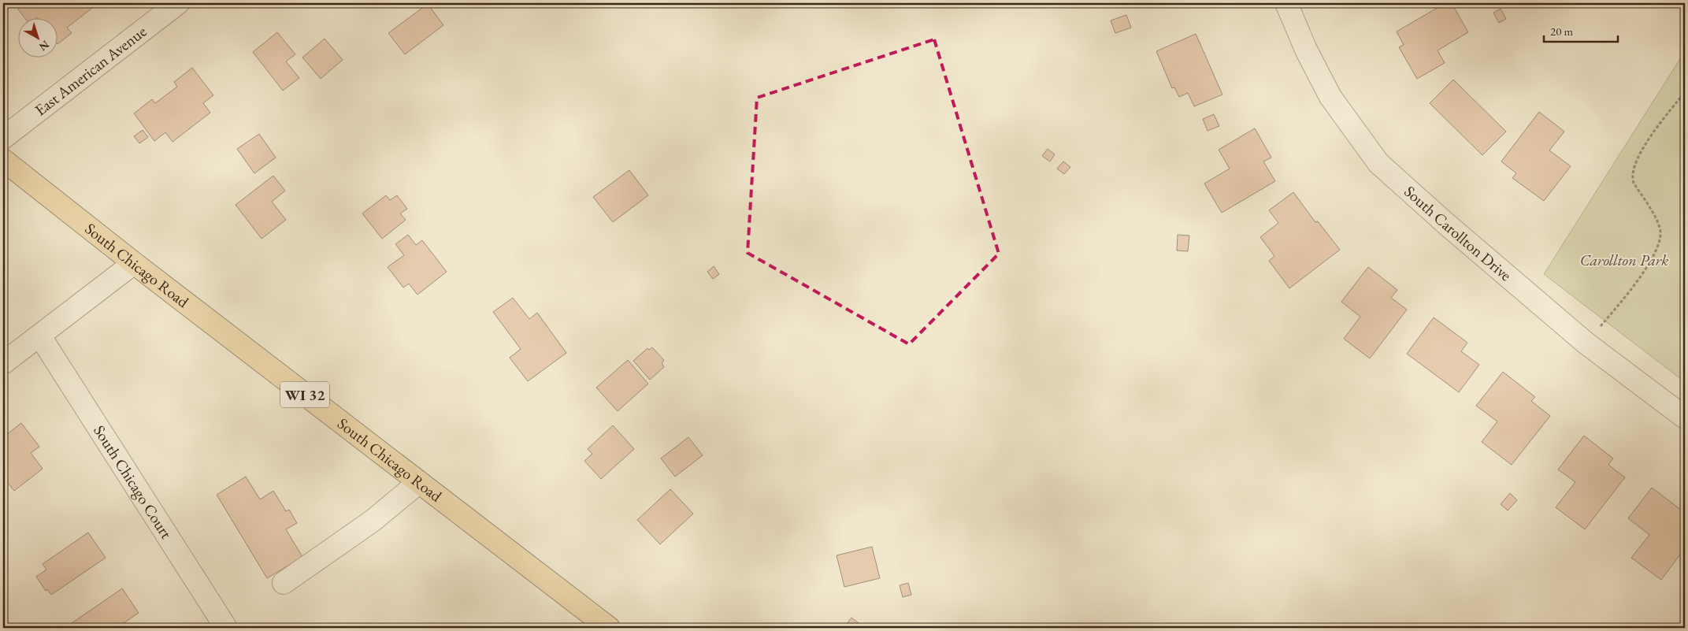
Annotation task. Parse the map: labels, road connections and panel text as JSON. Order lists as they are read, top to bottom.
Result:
{
  "streets": {
    "main road": ["South Chicago Road", "WI 32"],
    "street": ["East American Avenue", "South Carollton Drive", "South Chicago Court"]
  },
  "parks": ["Carollton Park"],
  "scale_bar": "20 m",
  "north": "bottom right"
}
